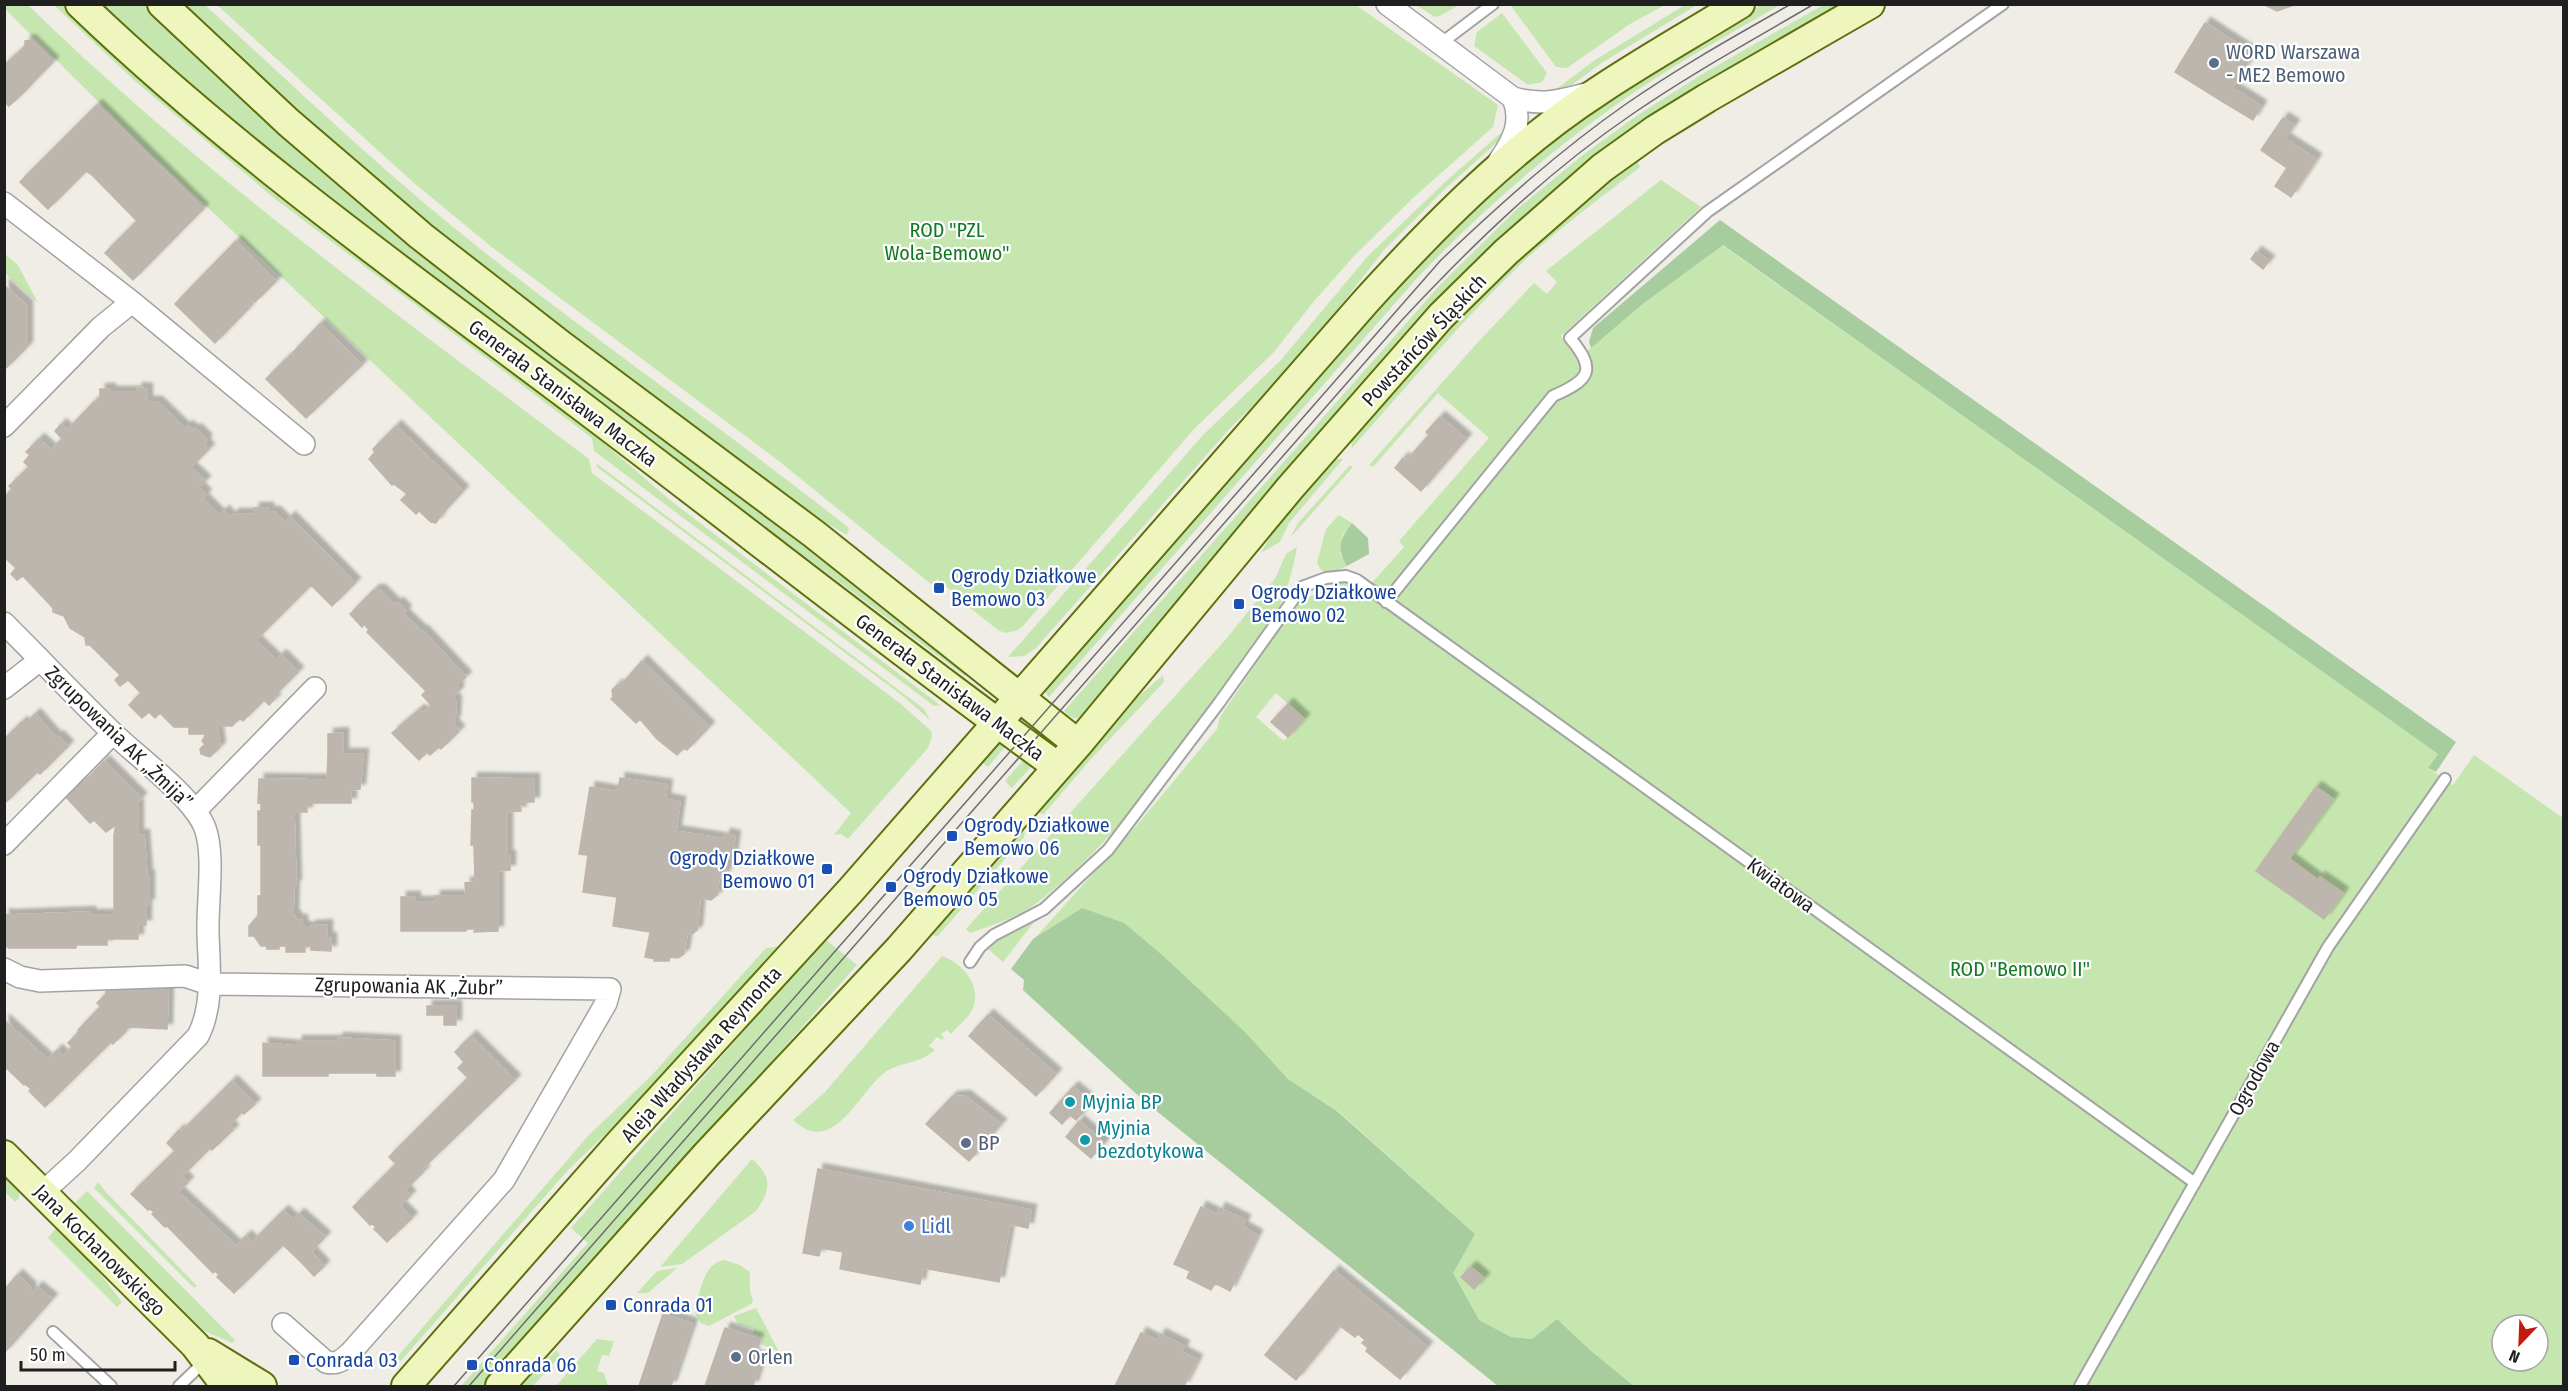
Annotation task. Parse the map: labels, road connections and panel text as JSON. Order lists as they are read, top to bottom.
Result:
{
  "streets": {
    "main road": [
      "Powstańców Śląskich",
      "Generała Stanisława Maczka",
      "Aleja Władysława Reymonta",
      "Jana Kochanowskiego"
    ],
    "street": ["Zgrupowania AK „Żmija”", "Zgrupowania AK „Żubr”"],
    "lane": ["Kwiatowa", "Ogrodowa"]
  },
  "crossings": [
    ["Powstańców Śląskich", "Generała Stanisława Maczka"],
    ["Generała Stanisława Maczka", "Aleja Władysława Reymonta"],
    ["Zgrupowania AK „Żmija”", "Zgrupowania AK „Żubr”"],
    ["Zgrupowania AK „Żmija”", "Jana Kochanowskiego"],
    ["Kwiatowa", "Ogrodowa"]
  ],
  "parks": ["ROD \"PZL Wola-Bemowo\"", "ROD \"Bemowo II\""],
  "places": {
    "other": [
      "WORD Warszawa - ME2 Bemowo",
      "Myjnia BP",
      "Myjnia bezdotykowa",
      "BP",
      "Lidl",
      "Orlen"
    ],
    "transit": [
      "Ogrody Działkowe Bemowo 03",
      "Ogrody Działkowe Bemowo 02",
      "Ogrody Działkowe Bemowo 06",
      "Ogrody Działkowe Bemowo 01",
      "Ogrody Działkowe Bemowo 05",
      "Conrada 01",
      "Conrada 03",
      "Conrada 06"
    ]
  },
  "scale_bar": "50 m",
  "north": "bottom left"
}
